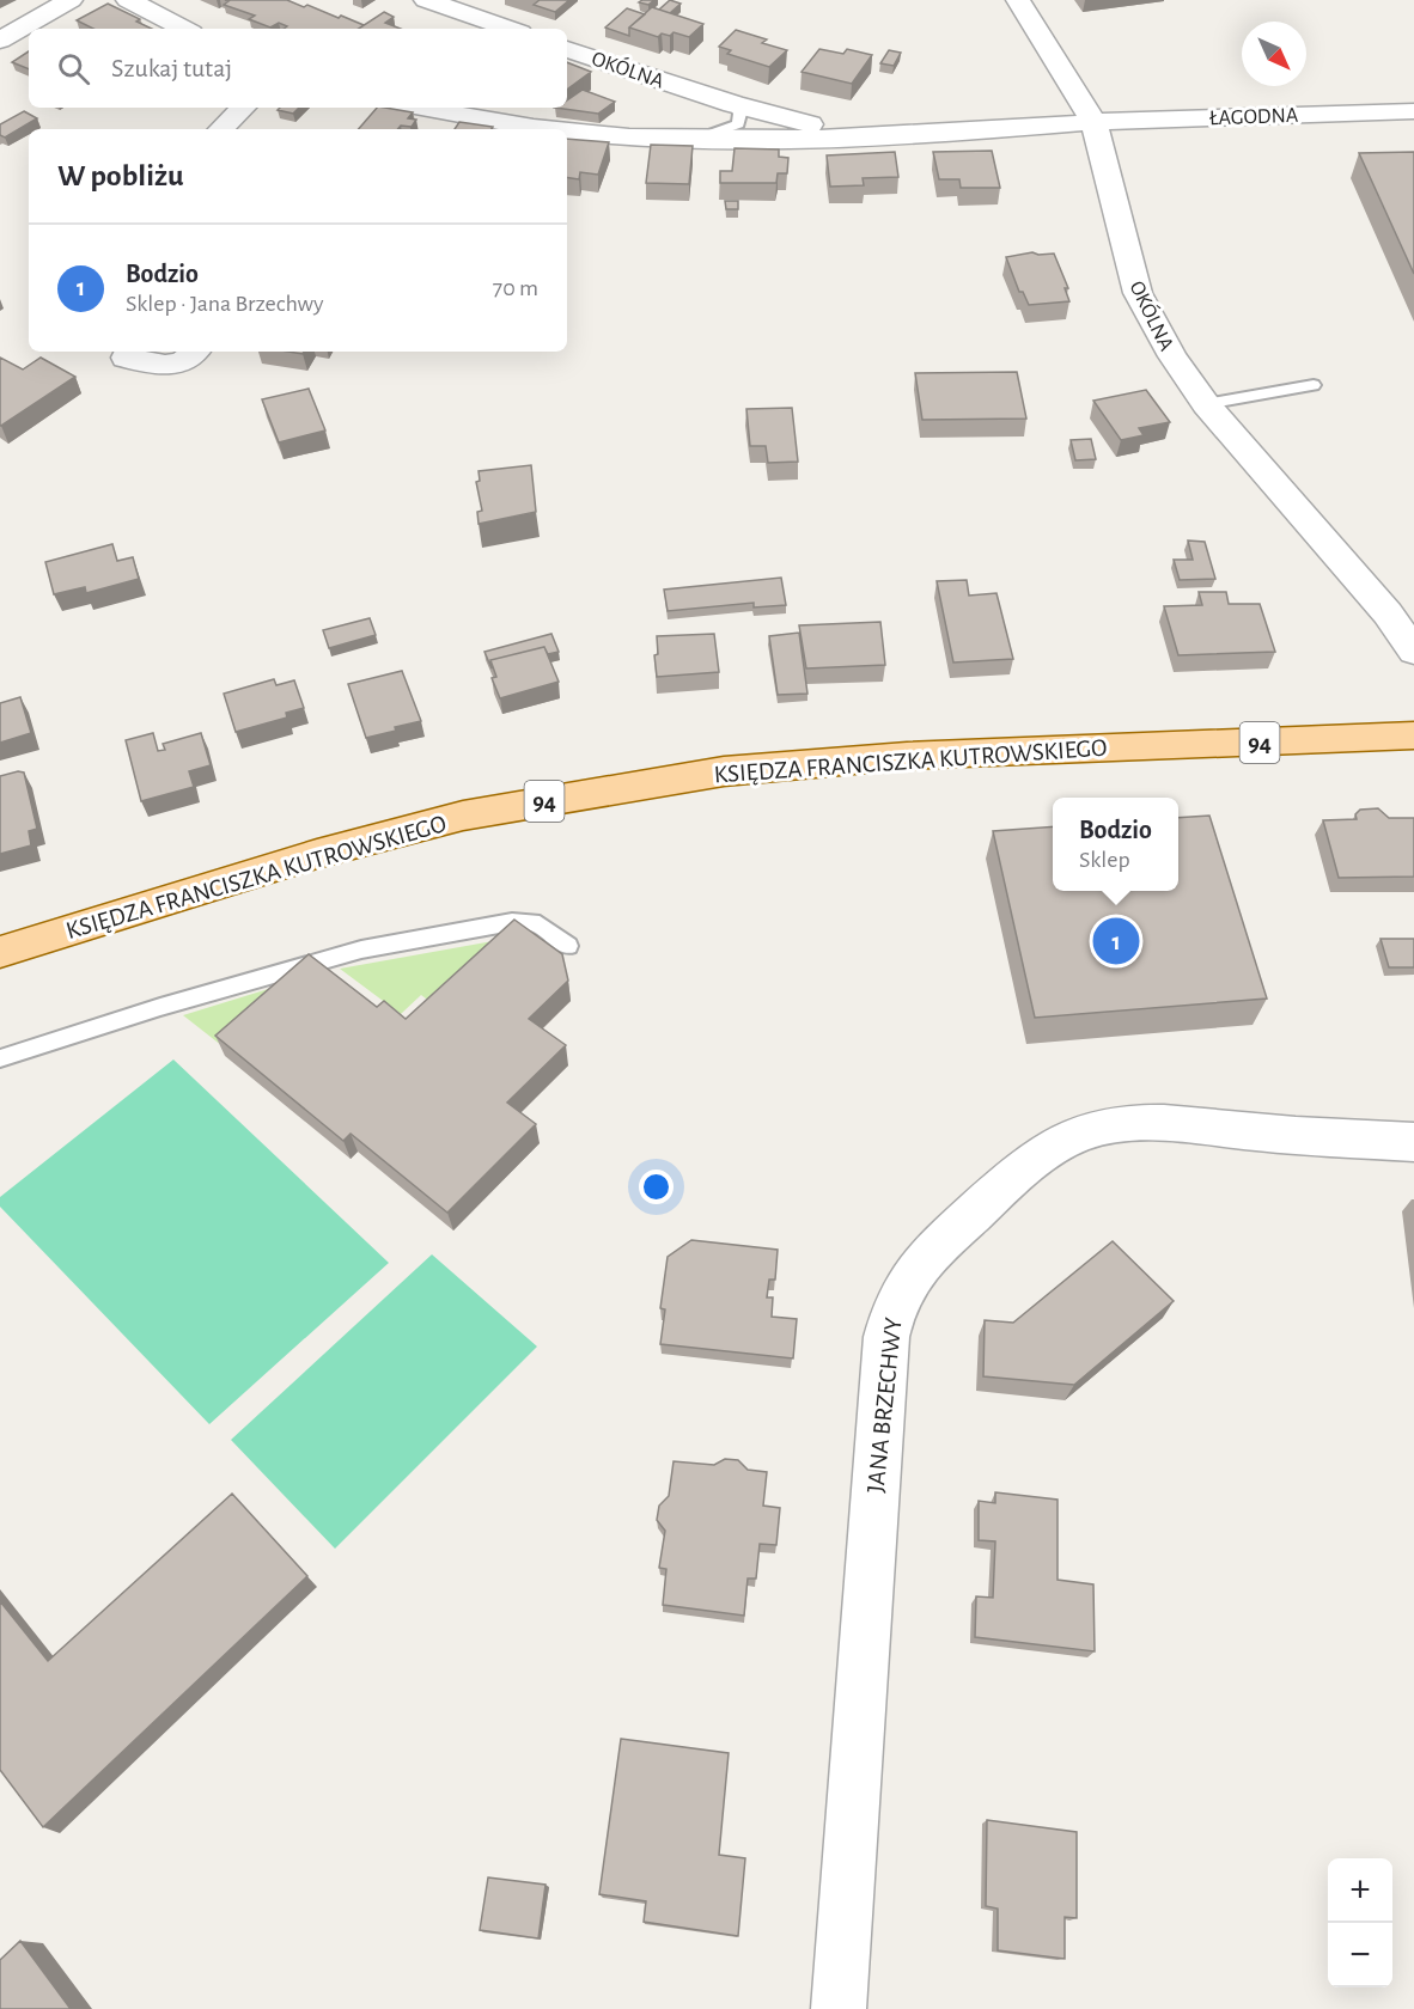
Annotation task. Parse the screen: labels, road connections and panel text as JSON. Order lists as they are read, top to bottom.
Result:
{
  "streets": {
    "main road": ["94", "KSIĘDZA FRANCISZKA KUTROWSKIEGO"],
    "street": ["OKÓLNA", "ŁAGODNA", "JANA BRZECHWY"]
  },
  "crossings": [
    ["OKÓLNA", "ŁAGODNA"]
  ],
  "north": "bottom right",
  "page": {
    "search": "Szukaj tutaj",
    "heading": "W pobliżu",
    "list": [
      {
        "mark": "1",
        "name": "Bodzio",
        "note": "Sklep · Jana Brzechwy",
        "value": "70 m"
      }
    ],
    "popup": ["Bodzio", "Sklep"],
    "pins": "1",
    "map_buttons": ["+", "−"]
  }
}
